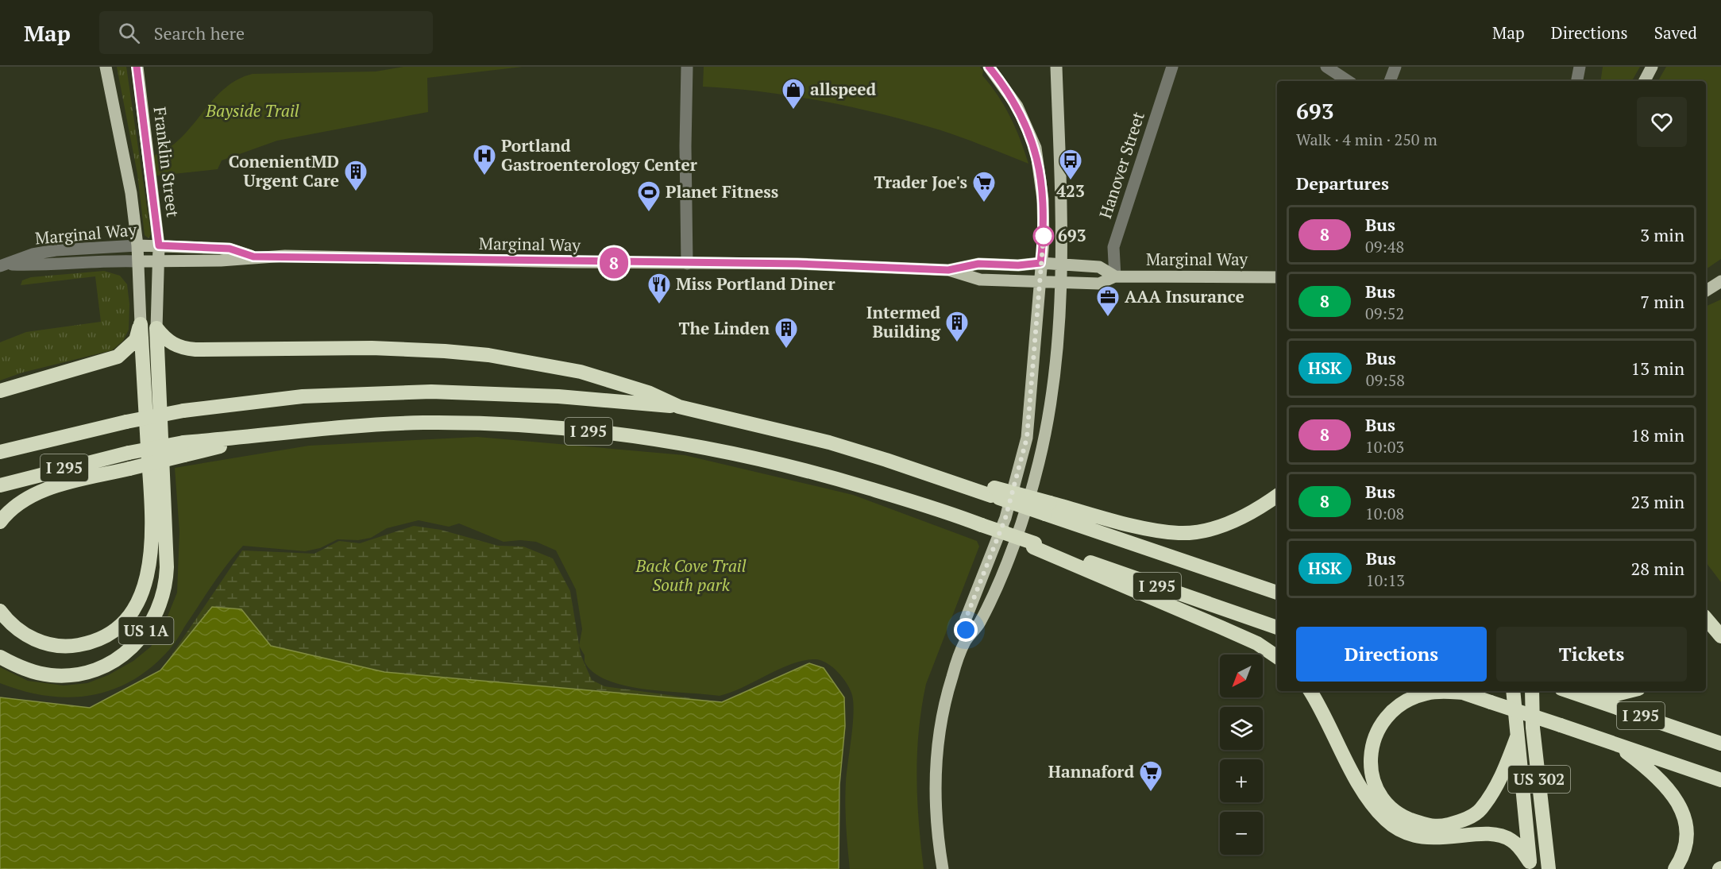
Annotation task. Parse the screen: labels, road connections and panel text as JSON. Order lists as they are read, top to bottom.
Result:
{
  "streets": {
    "highway": ["I 295", "US 1A", "US 302"],
    "main road": ["Franklin Street", "Marginal Way"],
    "street": ["Hanover Street"]
  },
  "crossings": [
    ["Franklin Street", "Marginal Way"],
    ["Franklin Street", "US 1A"],
    ["Hanover Street", "Marginal Way"],
    ["Marginal Way", "US 1A"]
  ],
  "parks": ["Bayside Trail", "Back Cove Trail South park"],
  "places": {
    "shop": ["allspeed"],
    "hospital": ["Portland Gastroenterology Center"],
    "bus stop": ["423"],
    "building": ["ConenientMD Urgent Care", "Intermed Building", "The Linden"],
    "supermarket": ["Trader Joe's", "Hannaford"],
    "sports": ["Planet Fitness"],
    "other": ["693"],
    "restaurant": ["Miss Portland Diner"],
    "office": ["AAA Insurance"]
  },
  "lines": ["bus line 8"],
  "north": "bottom left",
  "page": {
    "header": "Map",
    "search": "Search here",
    "nav": ["Map", "Directions", "Saved"],
    "on_map": "8",
    "heading": [
      ["693", "Walk · 4 min · 250 m"],
      "Departures"
    ],
    "list": [
      {
        "mark": "8",
        "name": "Bus",
        "note": "09:48",
        "value": "3 min"
      },
      {
        "mark": "8",
        "name": "Bus",
        "note": "09:52",
        "value": "7 min"
      },
      {
        "mark": "HSK",
        "name": "Bus",
        "note": "09:58",
        "value": "13 min"
      },
      {
        "mark": "8",
        "name": "Bus",
        "note": "10:03",
        "value": "18 min"
      },
      {
        "mark": "8",
        "name": "Bus",
        "note": "10:08",
        "value": "23 min"
      },
      {
        "mark": "HSK",
        "name": "Bus",
        "note": "10:13",
        "value": "28 min"
      }
    ],
    "buttons": ["Directions", "Tickets"],
    "map_buttons": ["+", "−"]
  }
}
